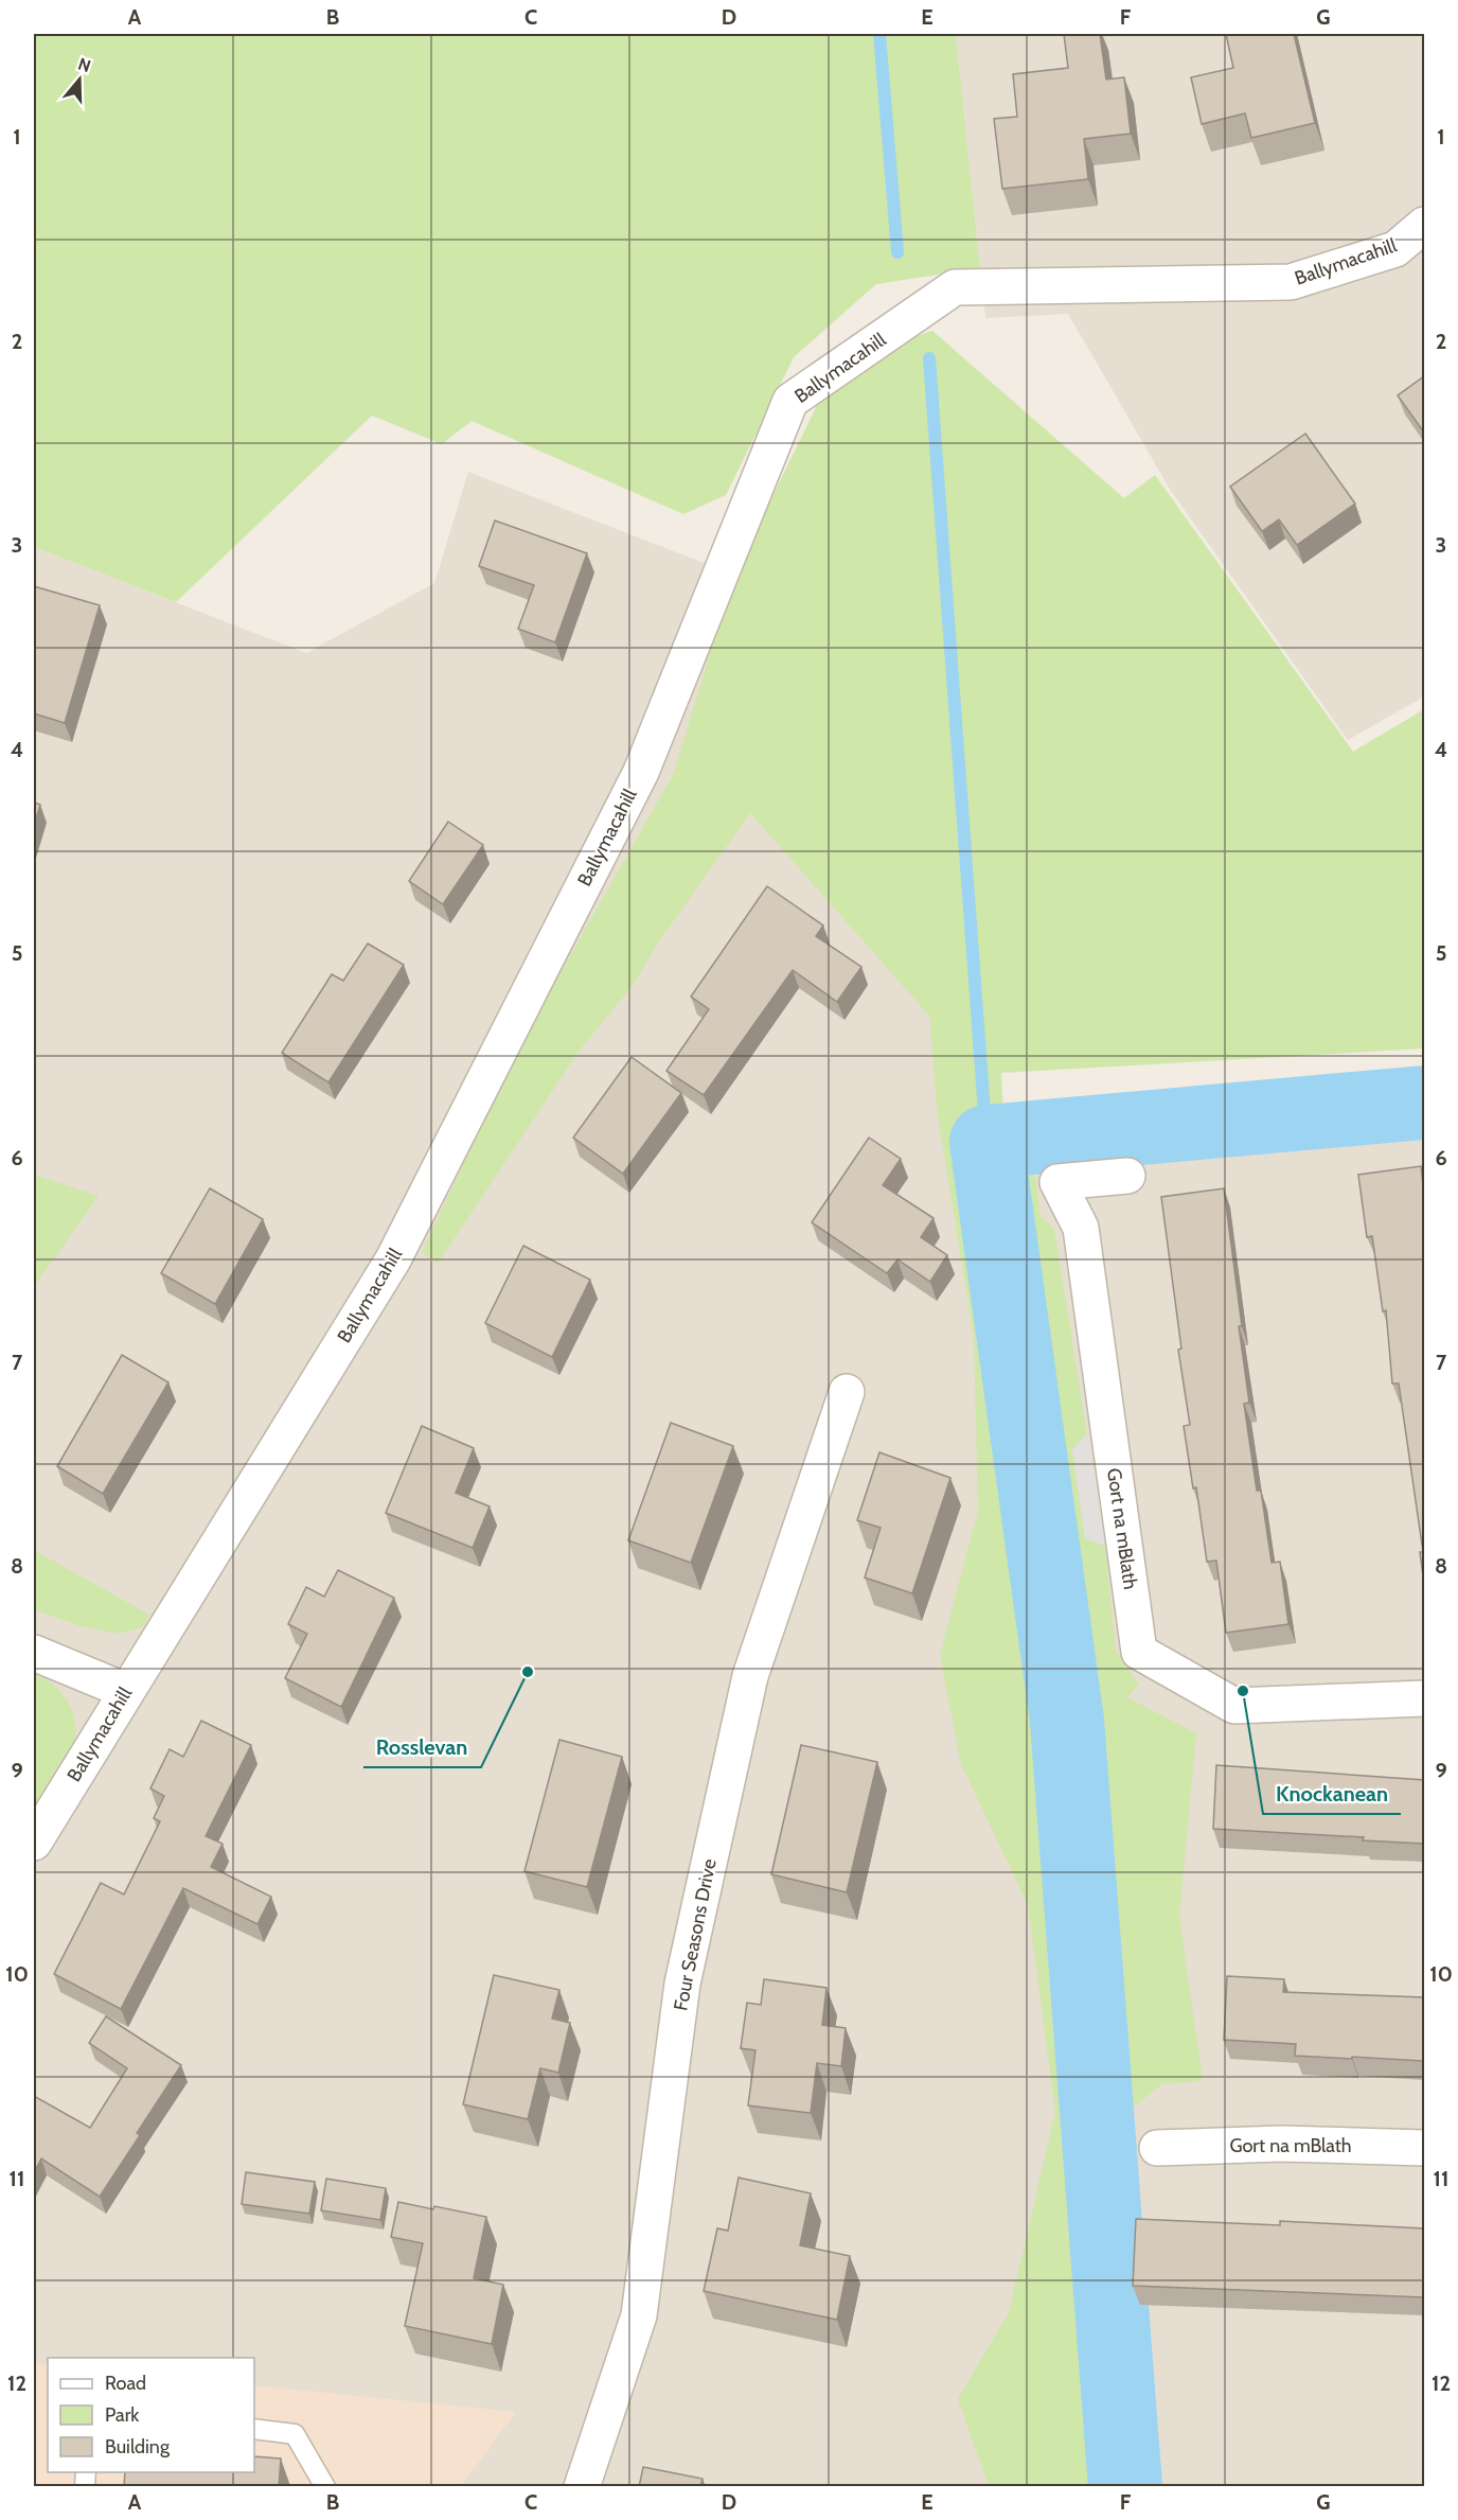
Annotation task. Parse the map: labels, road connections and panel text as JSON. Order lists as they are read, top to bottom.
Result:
{
  "streets": {
    "street": ["Ballymacahill", "Gort na mBlath", "Four Seasons Drive"]
  },
  "places": ["Rosslevan", "Knockanean"],
  "legend": ["Road", "Park", "Building"],
  "north": "top",
  "grid": {
    "columns": [
      "A",
      "B",
      "C",
      "D",
      "E",
      "F",
      "G"
    ],
    "rows": [
      "1",
      "2",
      "3",
      "4",
      "5",
      "6",
      "7",
      "8",
      "9",
      "10",
      "11",
      "12"
    ]
  }
}
